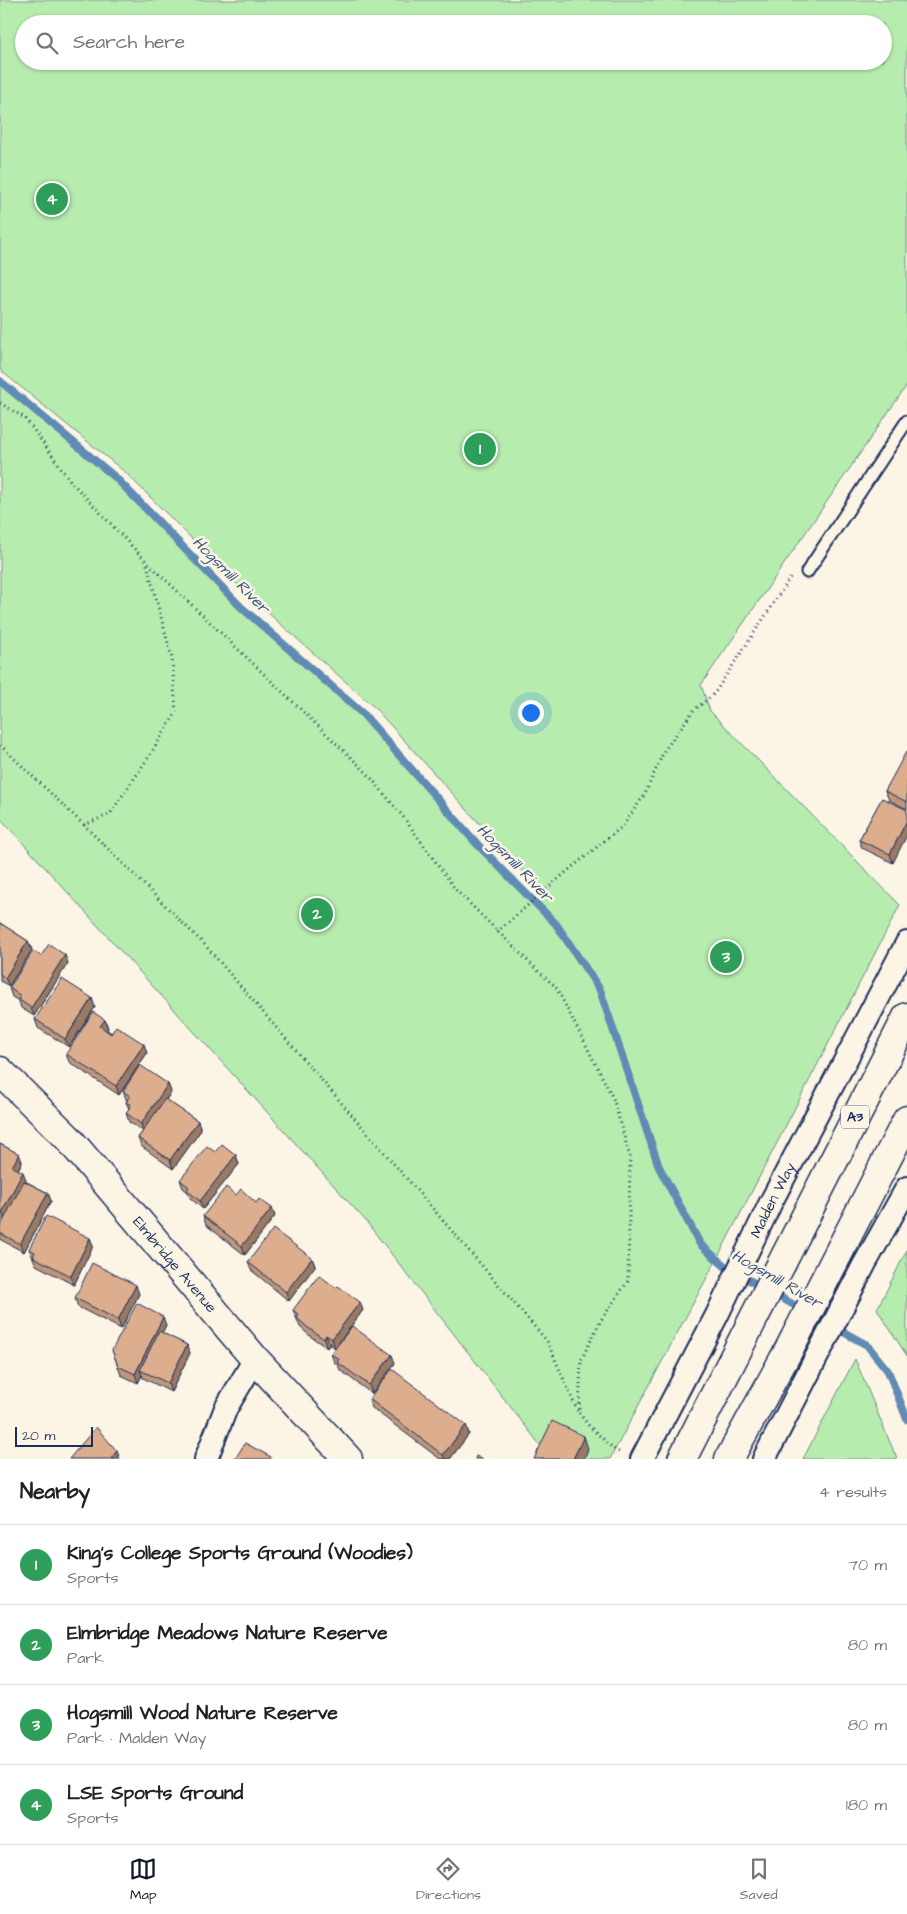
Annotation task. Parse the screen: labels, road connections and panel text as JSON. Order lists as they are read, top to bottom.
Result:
{
  "streets": {
    "main road": ["A3", "Elmbridge Avenue"],
    "street": ["Malden Way"]
  },
  "water": ["Hogsmill River"],
  "scale_bar": "20 m",
  "page": {
    "search": "Search here",
    "pins": [
      "4",
      "1",
      "2",
      "3"
    ],
    "scale": "20 m",
    "heading": ["Nearby", "4 results"],
    "list": [
      {
        "mark": "1",
        "name": "King's College Sports Ground (Woodies)",
        "note": "Sports",
        "value": "70 m"
      },
      {
        "mark": "2",
        "name": "Elmbridge Meadows Nature Reserve",
        "note": "Park",
        "value": "80 m"
      },
      {
        "mark": "3",
        "name": "Hogsmill Wood Nature Reserve",
        "note": "Park · Malden Way",
        "value": "80 m"
      },
      {
        "mark": "4",
        "name": "LSE Sports Ground",
        "note": "Sports",
        "value": "180 m"
      }
    ],
    "nav": ["Map", "Directions", "Saved"]
  }
}
